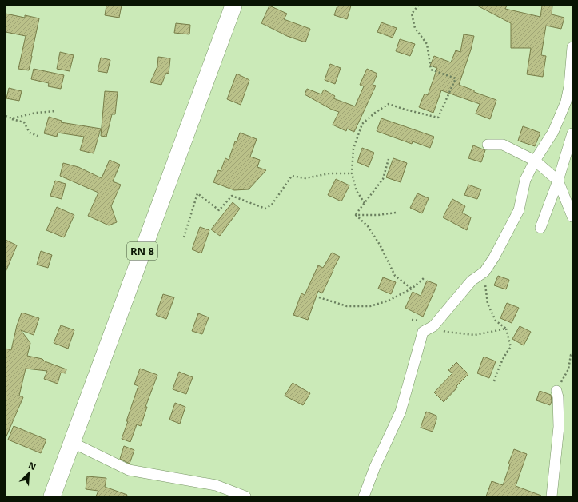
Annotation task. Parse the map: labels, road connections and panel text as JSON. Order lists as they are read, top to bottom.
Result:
{
  "streets": {
    "main road": ["RN 8"]
  },
  "north": "top right"
}
